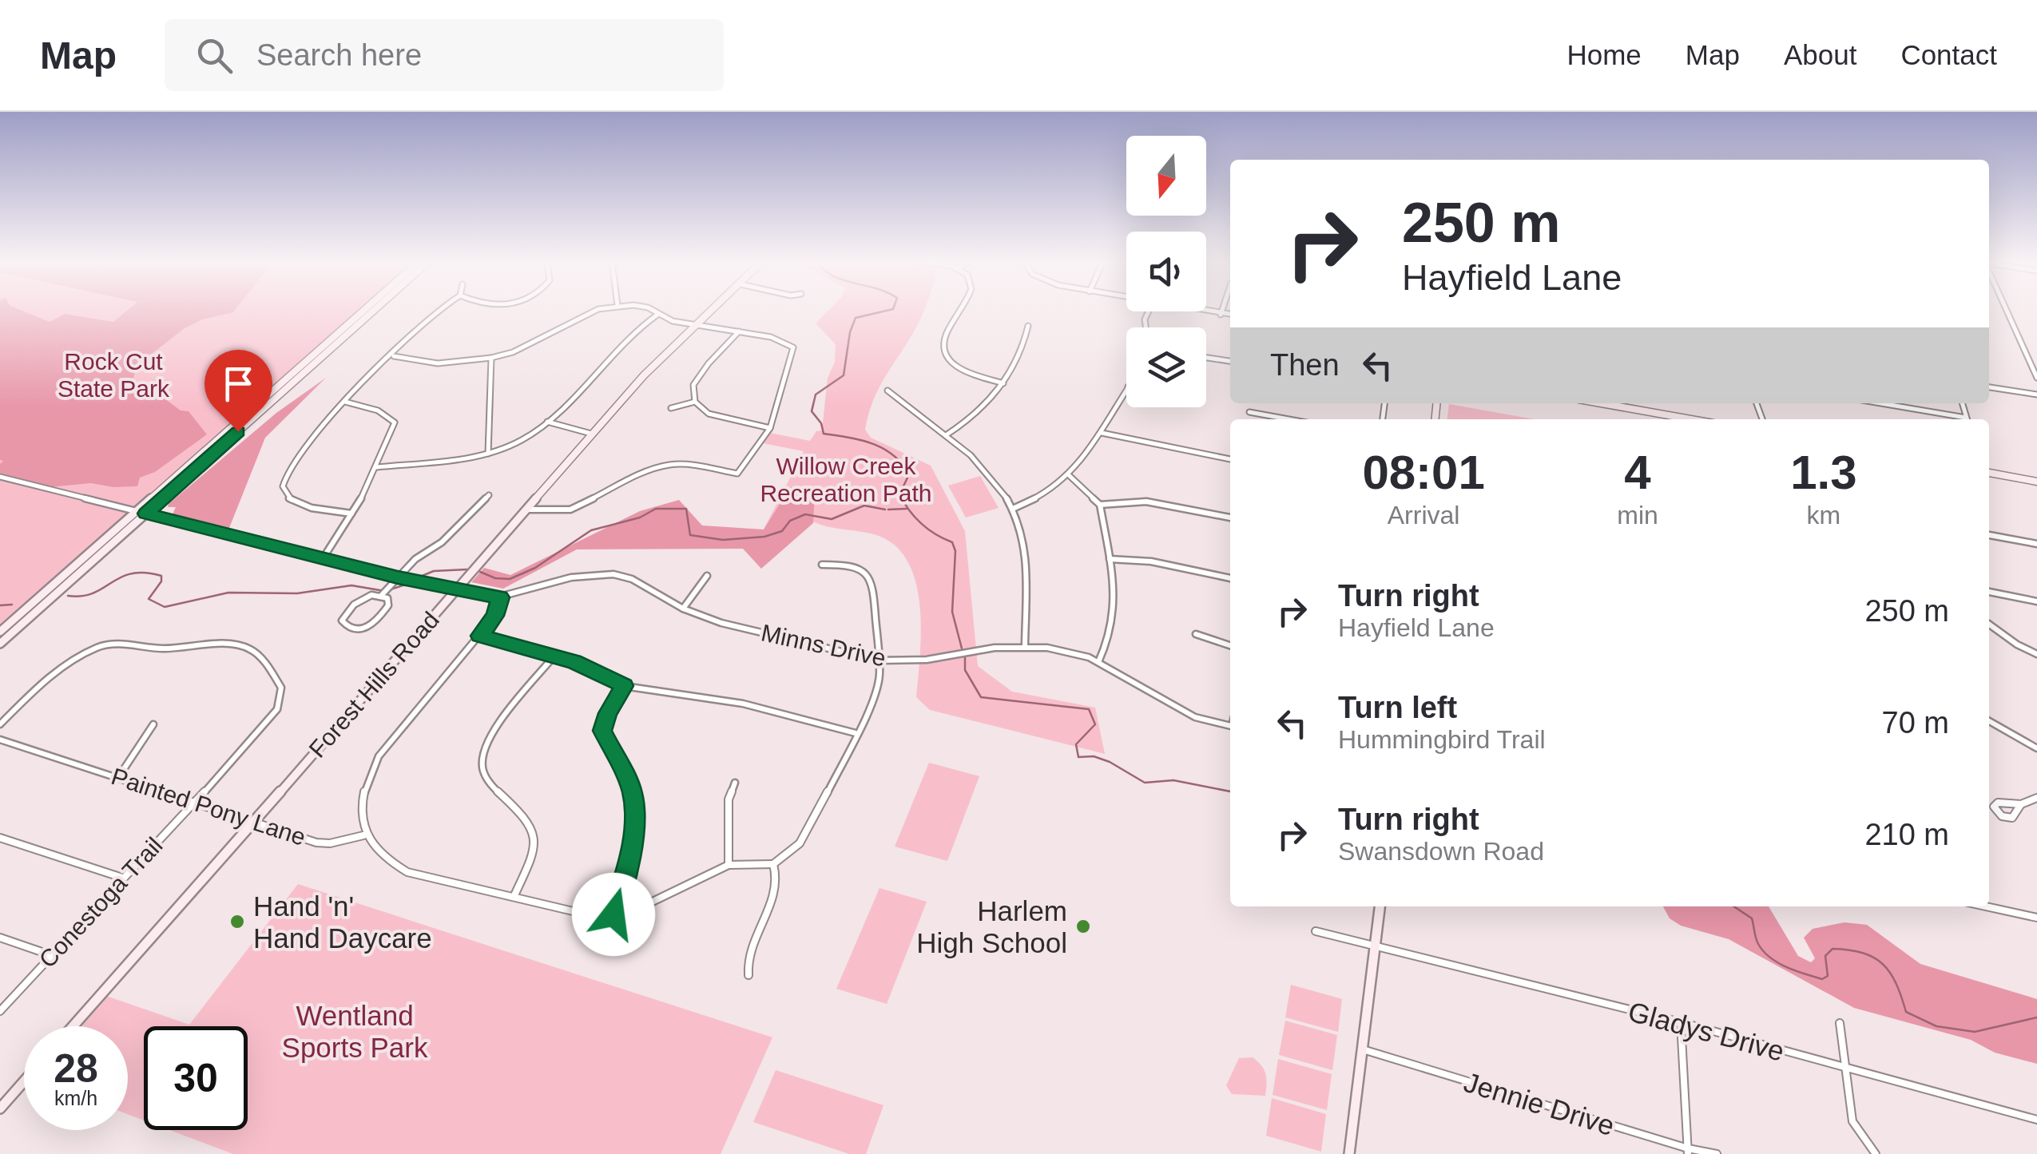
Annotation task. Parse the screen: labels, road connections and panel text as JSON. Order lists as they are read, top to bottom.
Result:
{
  "streets": {
    "street": [
      "Minns Drive",
      "Forest Hills Road",
      "Painted Pony Lane",
      "Conestoga Trail",
      "Gladys Drive",
      "Jennie Drive"
    ]
  },
  "crossings": [
    ["Minns Drive", "Forest Hills Road"],
    ["Forest Hills Road", "Painted Pony Lane"],
    ["Painted Pony Lane", "Conestoga Trail"]
  ],
  "parks": ["Rock Cut State Park", "Willow Creek Recreation Path", "Wentland Sports Park"],
  "places": ["Hand 'n' Hand Daycare", "Harlem High School"],
  "north": "bottom",
  "page": {
    "header": "Map",
    "search": "Search here",
    "nav": [
      "Home",
      "Map",
      "About",
      "Contact"
    ],
    "turn": ["250 m", "Hayfield Lane"],
    "then": "Then",
    "eta": [
      "08:01",
      "Arrival",
      "4",
      "min",
      "1.3",
      "km"
    ],
    "list": [
      {
        "name": "Turn right",
        "note": "Hayfield Lane",
        "value": "250 m"
      },
      {
        "name": "Turn left",
        "note": "Hummingbird Trail",
        "value": "70 m"
      },
      {
        "name": "Turn right",
        "note": "Swansdown Road",
        "value": "210 m"
      }
    ],
    "speed": "28 km/h",
    "limit": "30"
  }
}
